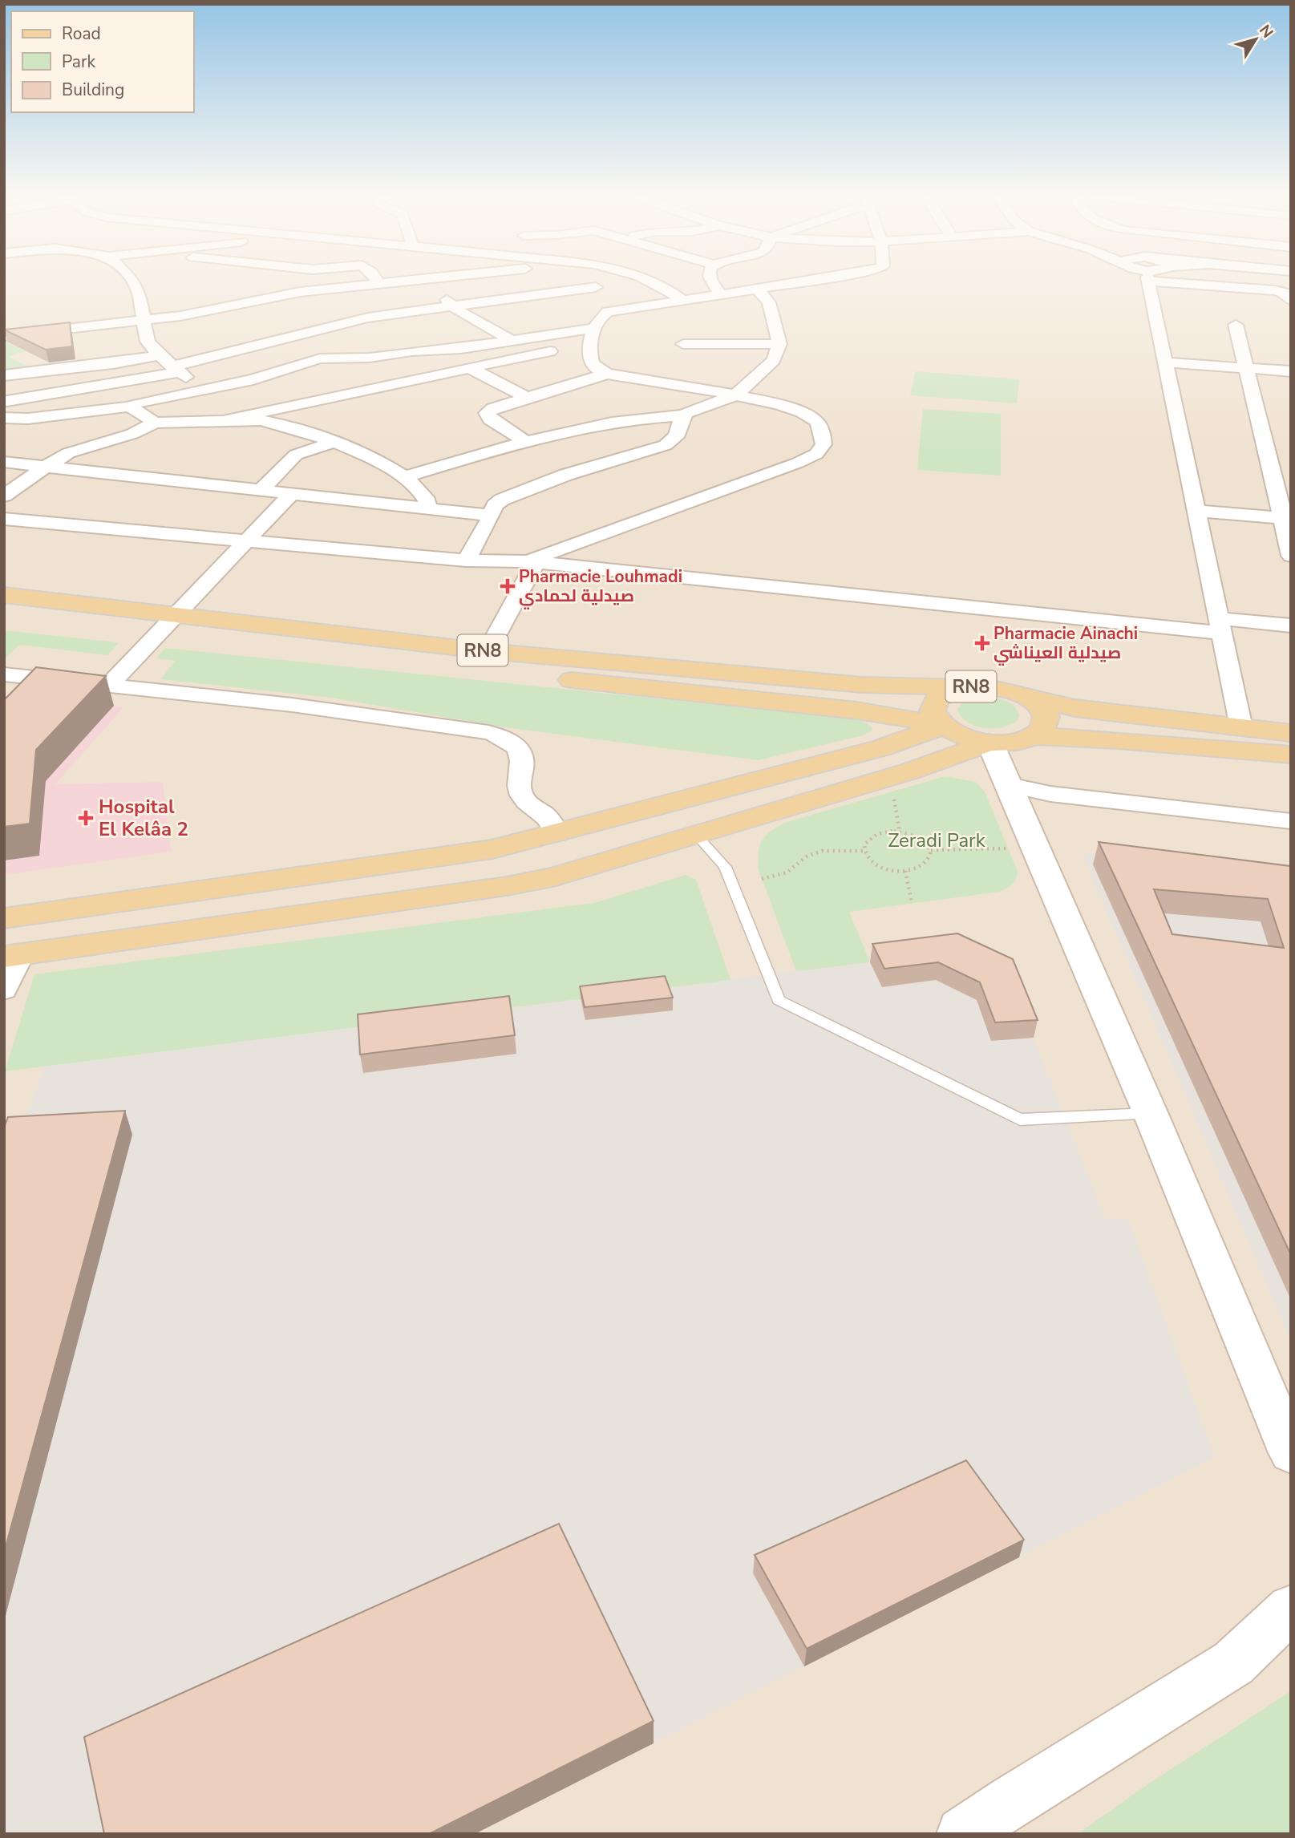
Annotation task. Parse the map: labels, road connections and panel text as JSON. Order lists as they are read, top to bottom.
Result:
{
  "streets": {
    "main road": ["RN8"]
  },
  "parks": ["Zeradi Park"],
  "places": {
    "health": ["Pharmacie Louhmadi صيدلية لحمادي", "Pharmacie Ainachi صيدلية العيناشي", "Hospital El Kelâa 2"]
  },
  "legend": ["Road", "Park", "Building"],
  "north": "top right"
}
